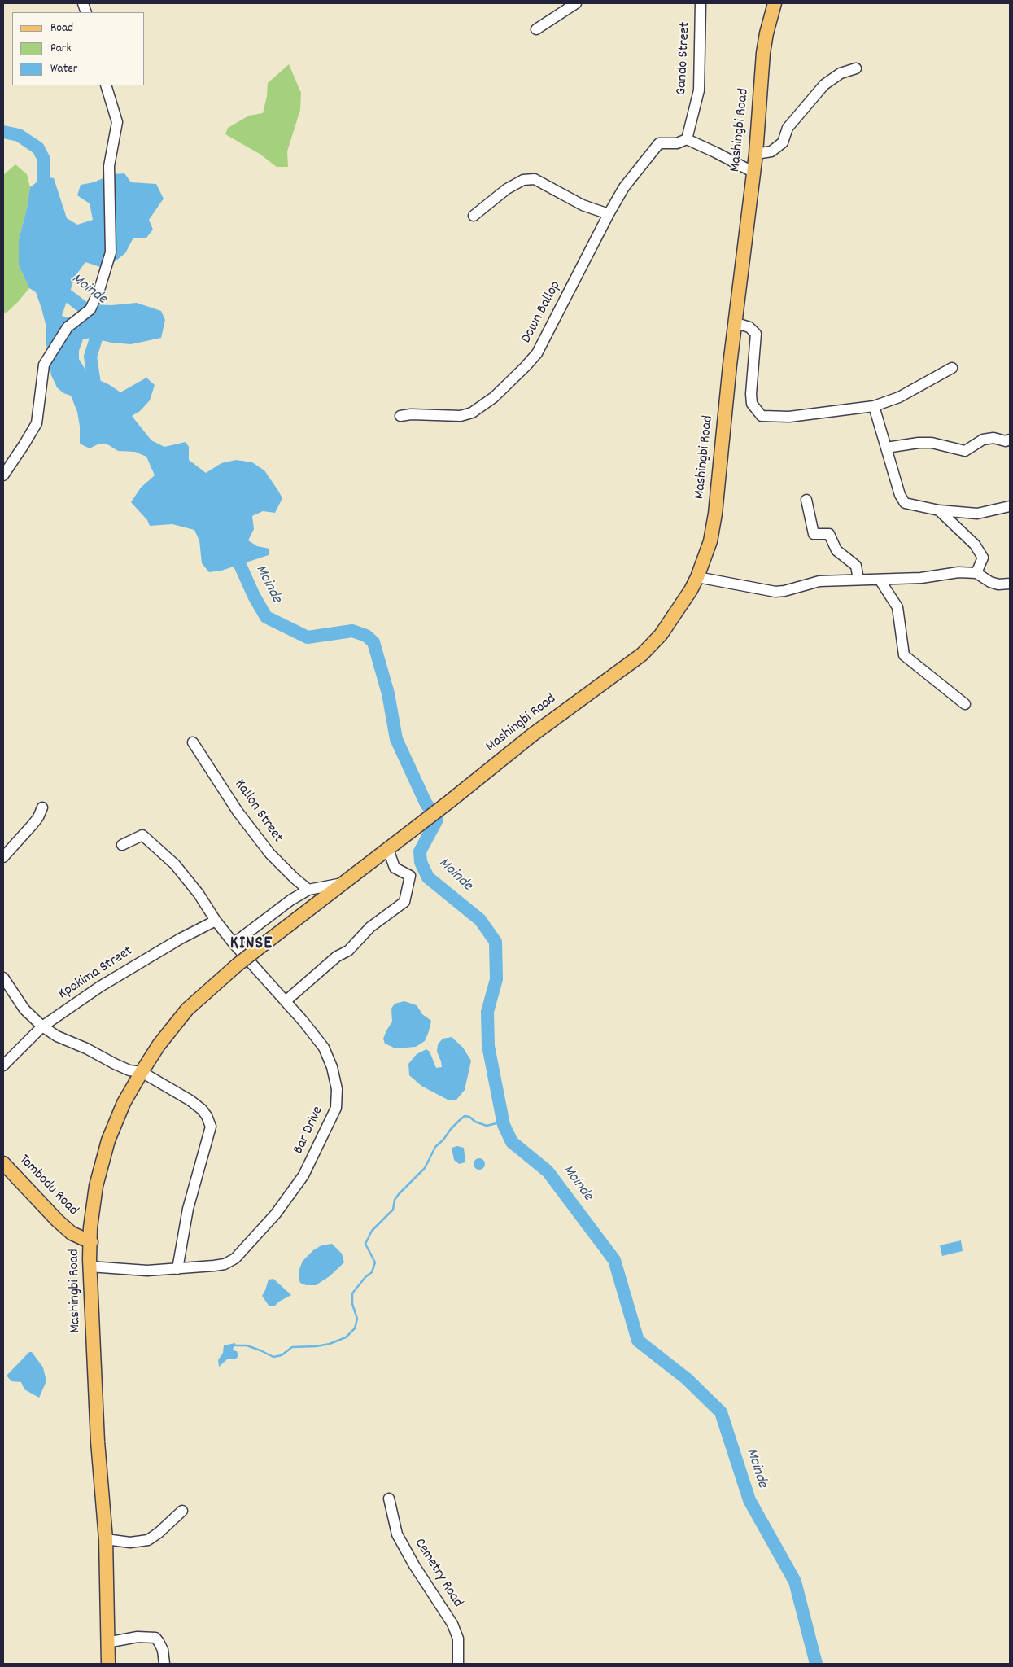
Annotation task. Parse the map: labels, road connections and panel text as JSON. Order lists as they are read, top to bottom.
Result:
{
  "streets": {
    "main road": ["Mashingbi Road", "Tombodu Road"],
    "street": [
      "Gando Street",
      "Down Ballop",
      "Kallon Street",
      "Kpakima Street",
      "Bar Drive",
      "Cemetry Road"
    ]
  },
  "crossings": [
    ["Gando Street", "Down Ballop"],
    ["Mashingbi Road", "Bar Drive"],
    ["Mashingbi Road", "Tombodu Road"],
    ["Kpakima Street", "Bar Drive"]
  ],
  "districts": ["KINSE"],
  "water": ["Moinde"],
  "legend": ["Road", "Park", "Water"]
}
